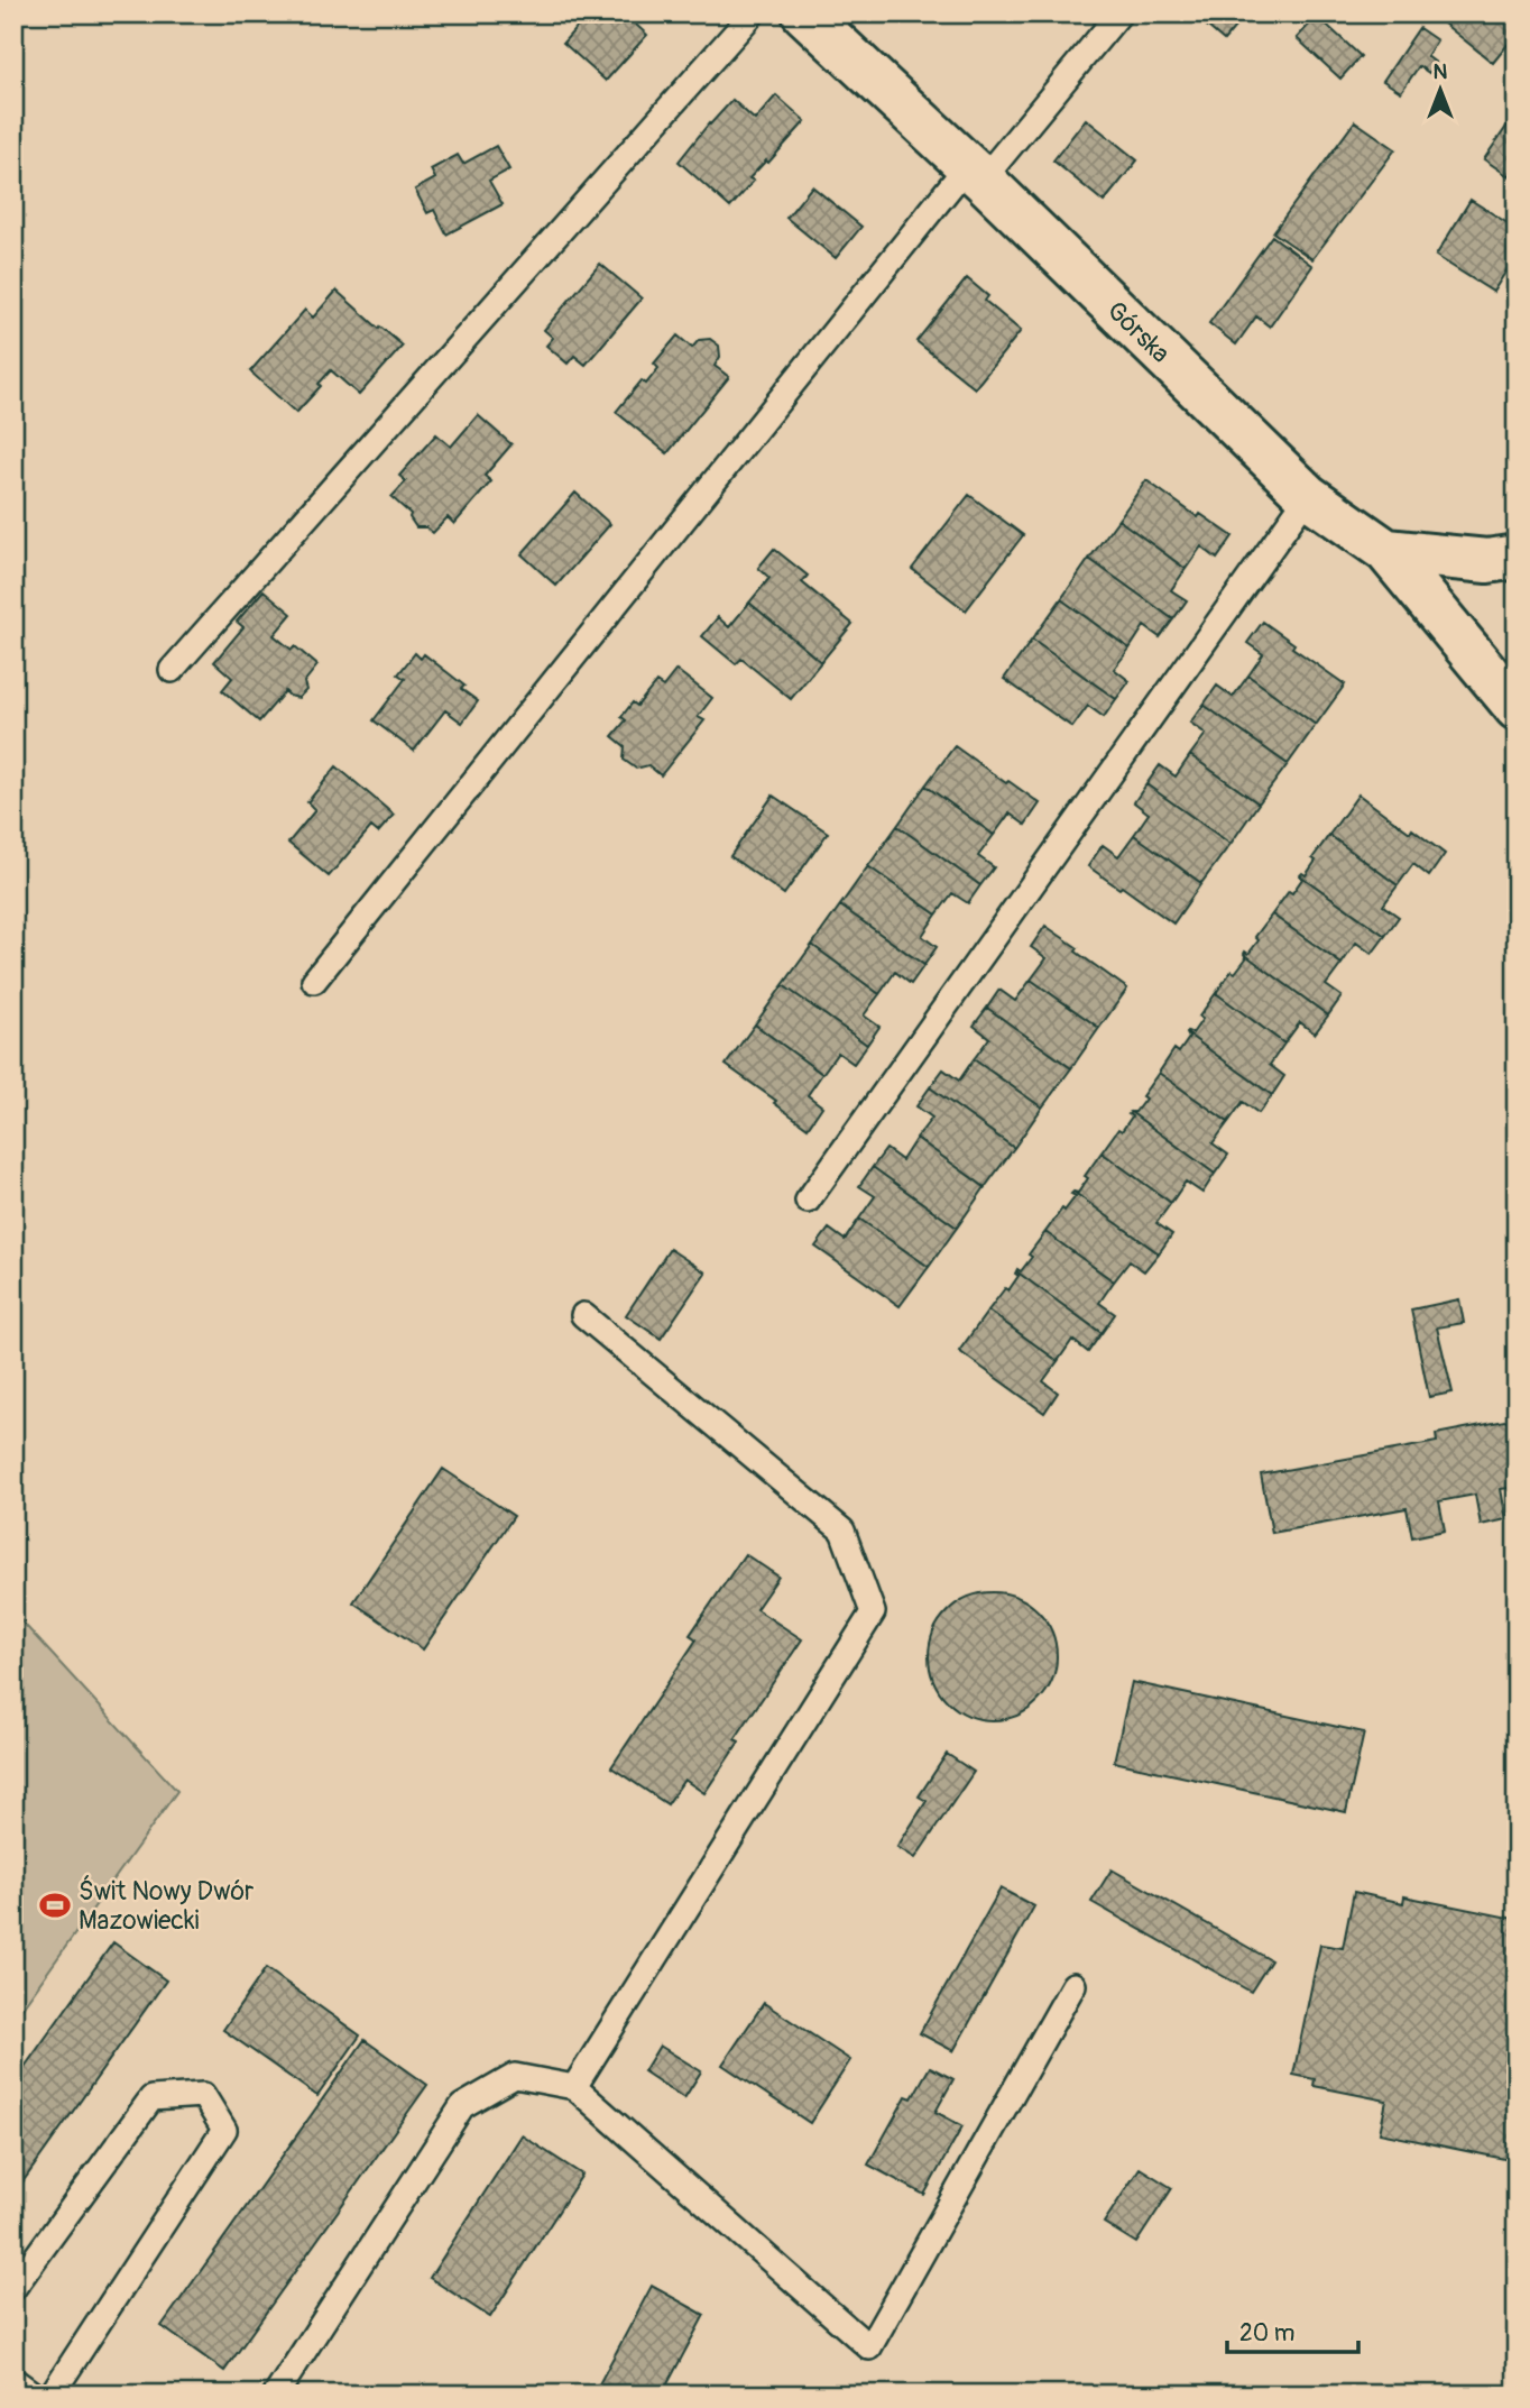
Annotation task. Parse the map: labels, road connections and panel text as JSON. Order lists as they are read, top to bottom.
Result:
{
  "streets": {
    "street": ["Górska"]
  },
  "places": {
    "sports": ["Świt Nowy Dwór Mazowiecki"]
  },
  "scale_bar": "20 m",
  "north": "top"
}
